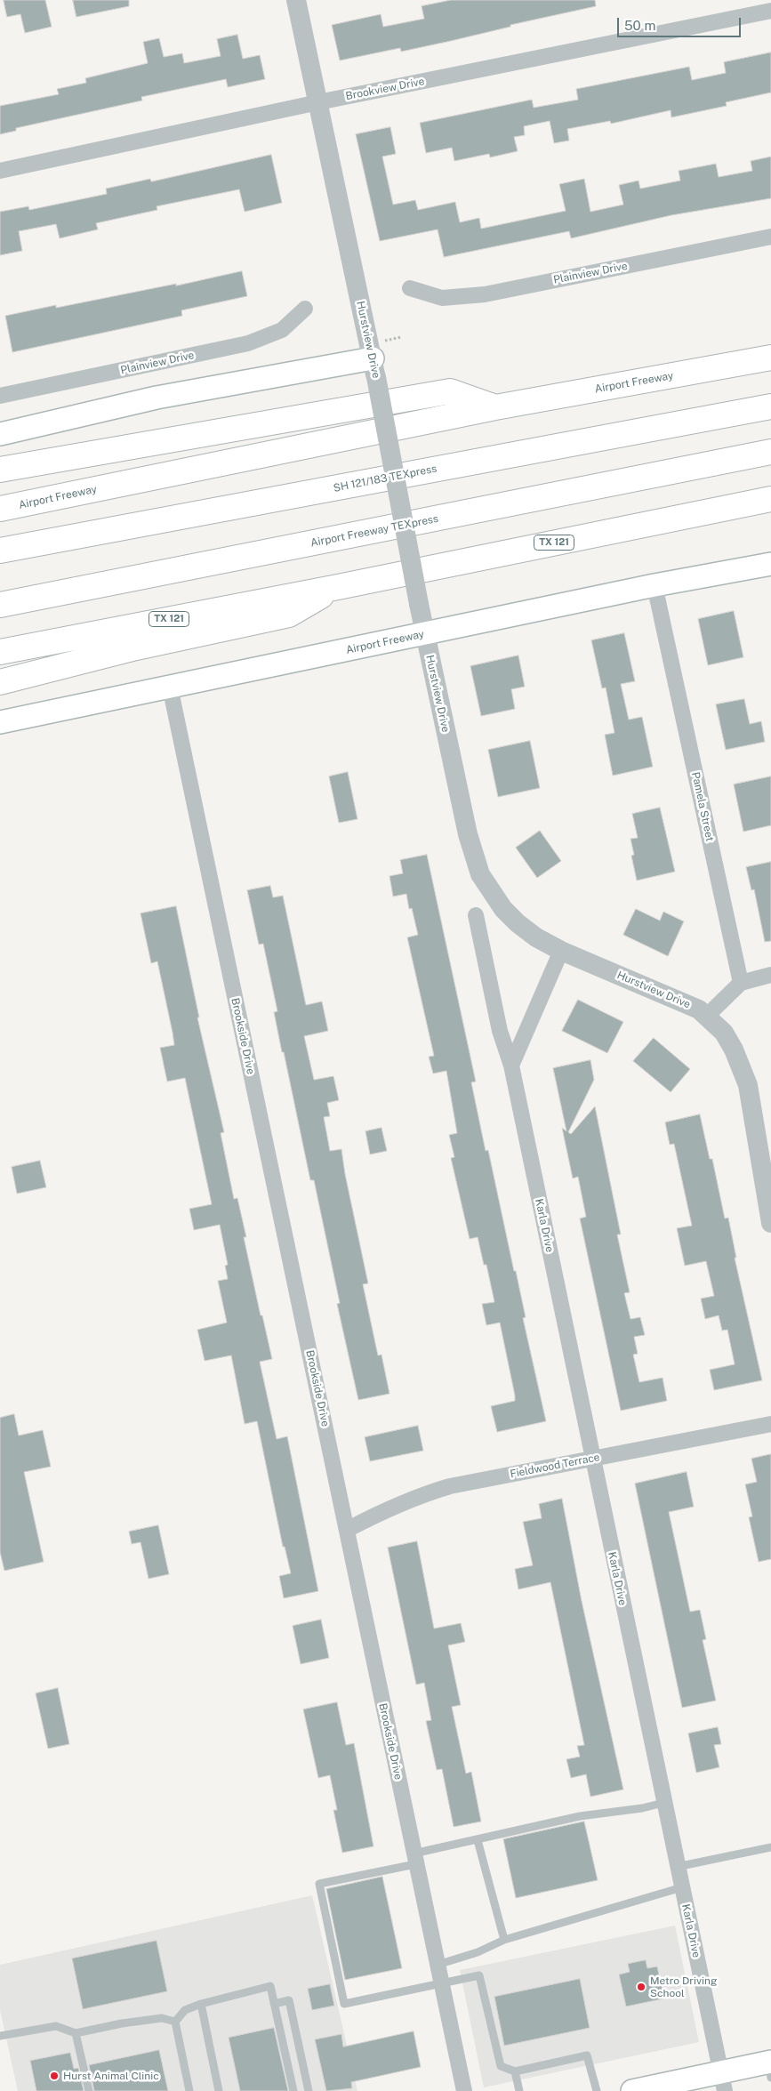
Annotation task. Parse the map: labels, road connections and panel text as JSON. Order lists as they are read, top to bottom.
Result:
{
  "streets": {
    "highway": [
      "Airport Freeway",
      "SH 121/183 TEXpress",
      "Airport Freeway TEXpress",
      "TX 121"
    ],
    "street": [
      "Brookview Drive",
      "Plainview Drive",
      "Hurstview Drive",
      "Pamela Street",
      "Brookside Drive",
      "Karla Drive",
      "Fieldwood Terrace"
    ]
  },
  "crossings": [
    ["Brookview Drive", "Hurstview Drive"],
    ["Hurstview Drive", "Airport Freeway"],
    ["Airport Freeway", "Pamela Street"],
    ["Airport Freeway", "Brookside Drive"],
    ["Brookside Drive", "Fieldwood Terrace"],
    ["Karla Drive", "Fieldwood Terrace"]
  ],
  "places": ["Metro Driving School", "Hurst Animal Clinic"],
  "scale_bar": "50 m"
}
